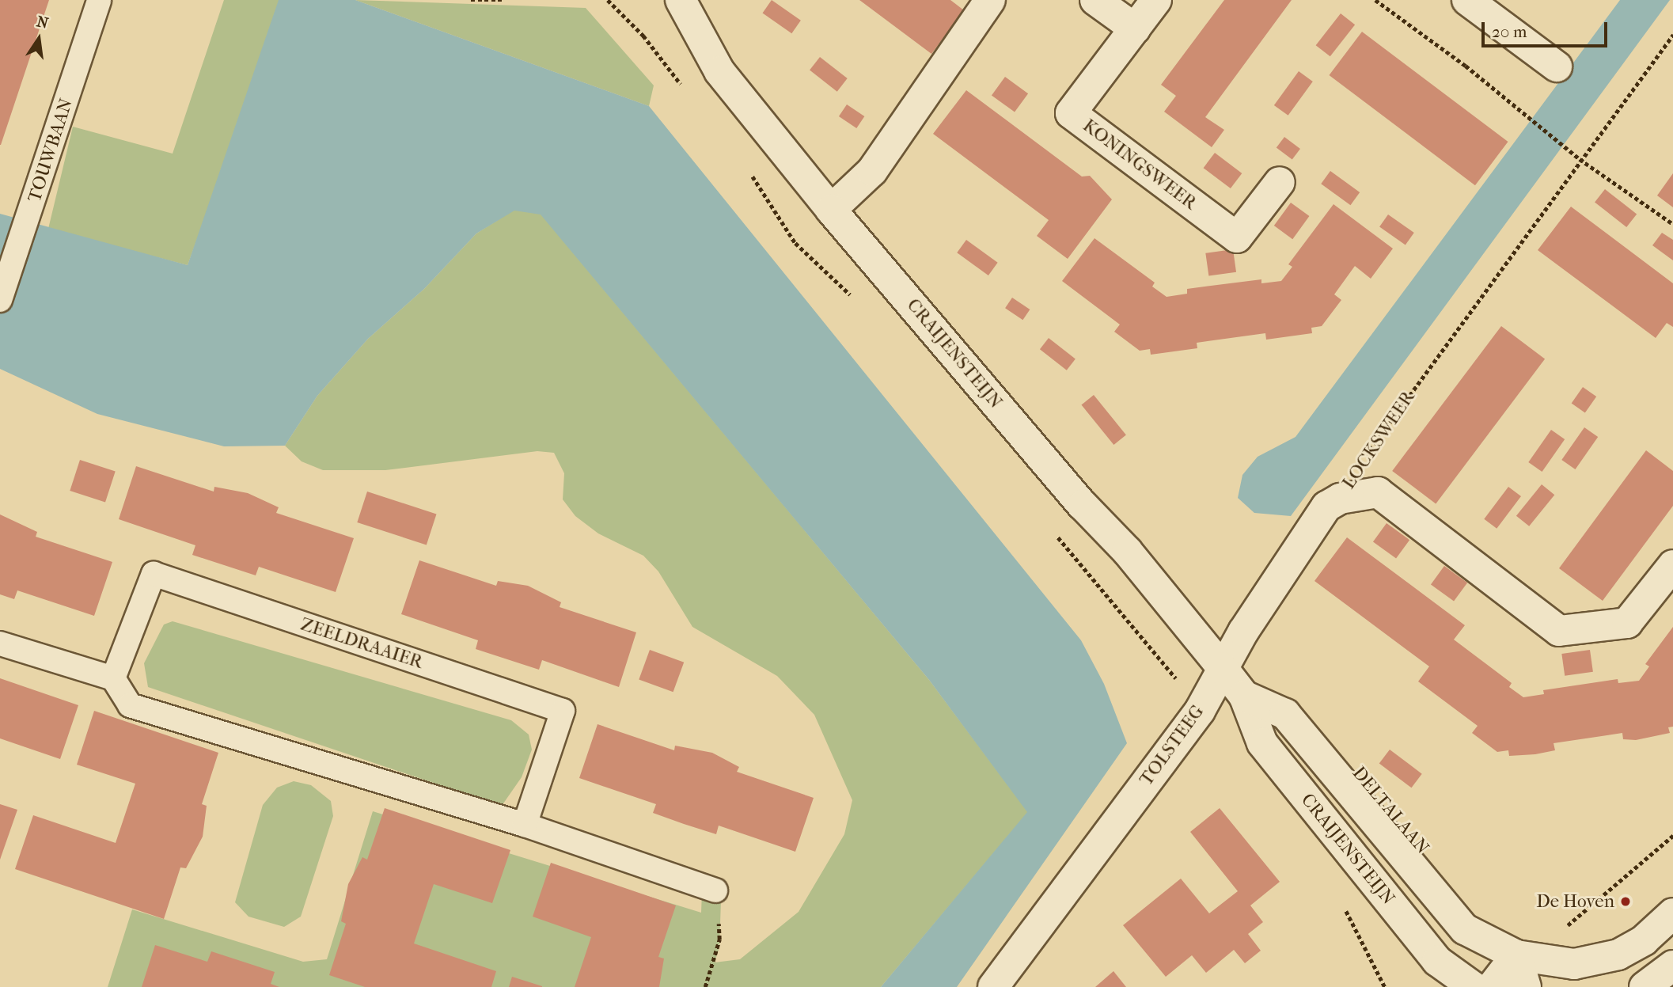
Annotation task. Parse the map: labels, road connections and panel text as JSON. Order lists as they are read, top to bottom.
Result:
{
  "streets": {
    "street": [
      "KONINGSWEER",
      "CRAIJENSTEIJN",
      "LOCKSWEER",
      "TOLSTEEG"
    ],
    "lane": ["TOUWBAAN", "ZEELDRAAIER"]
  },
  "crossings": [
    ["CRAIJENSTEIJN", "TOLSTEEG"],
    ["LOCKSWEER", "TOLSTEEG"]
  ],
  "places": ["De Hoven"],
  "scale_bar": "20 m",
  "north": "top"
}
